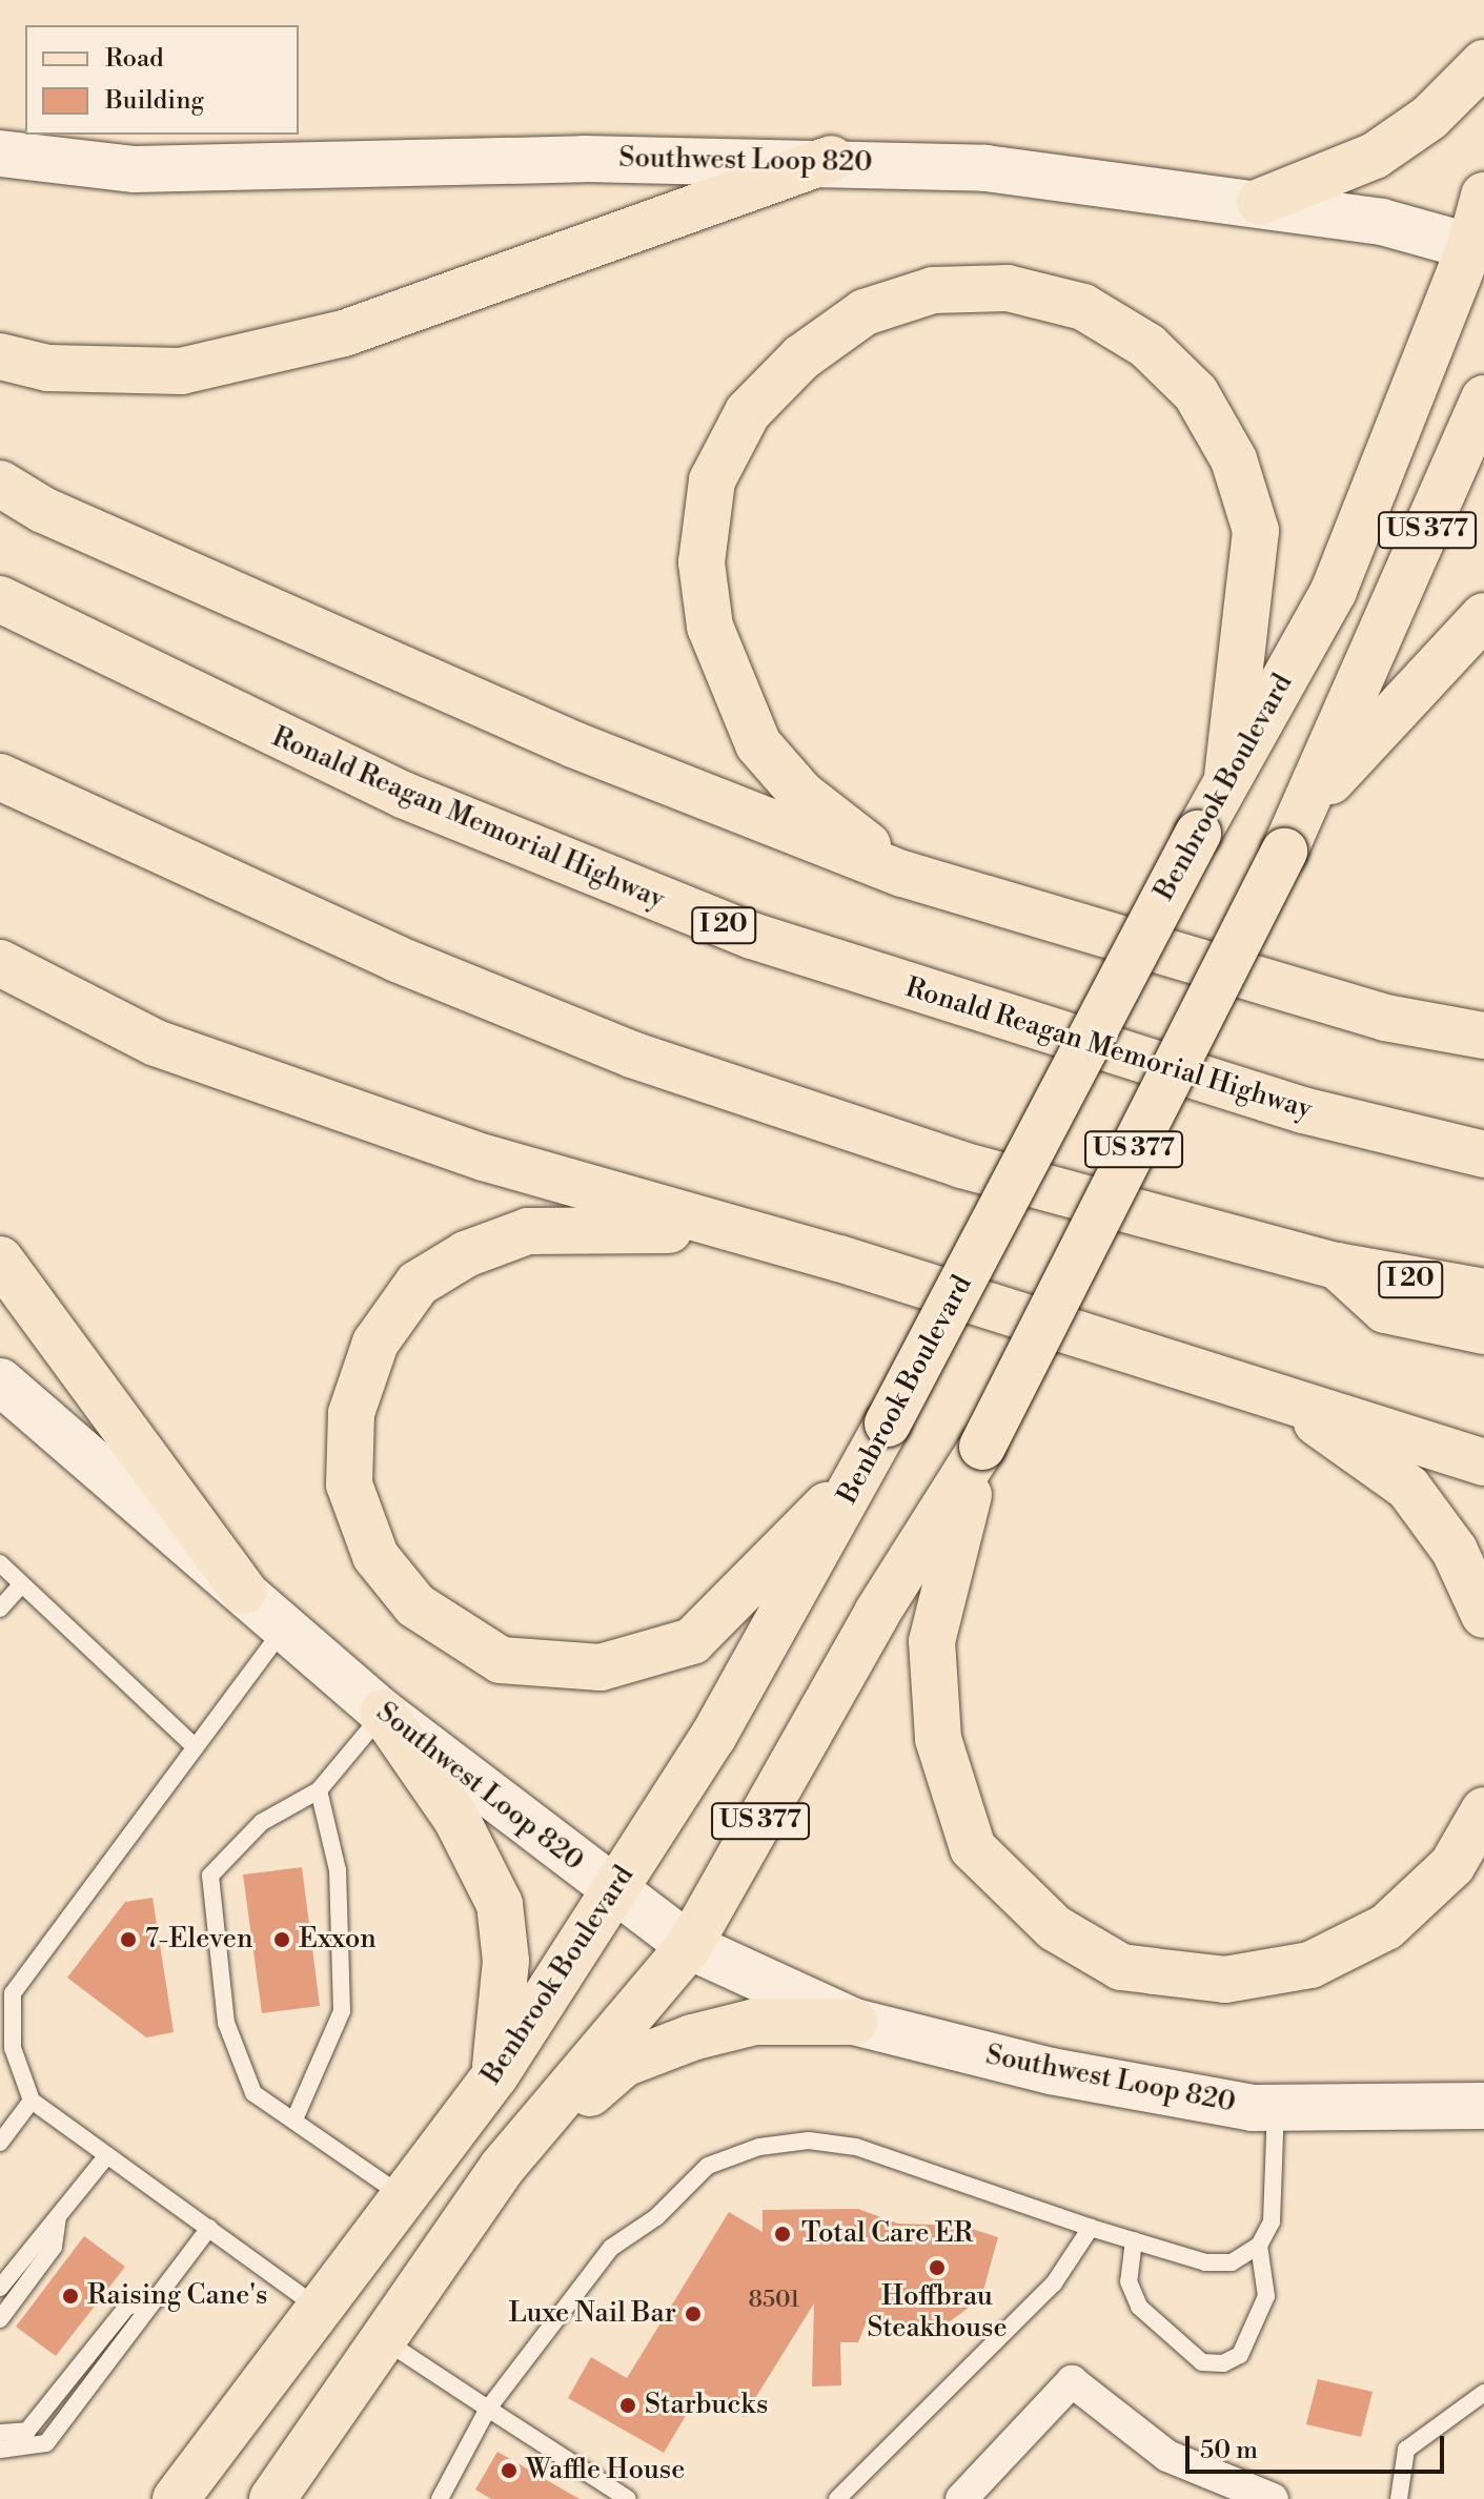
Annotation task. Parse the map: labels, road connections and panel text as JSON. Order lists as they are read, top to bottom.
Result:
{
  "streets": {
    "main road": [
      "Southwest Loop 820",
      "US 377",
      "Benbrook Boulevard",
      "Ronald Reagan Memorial Highway",
      "I 20"
    ]
  },
  "crossings": [
    ["Southwest Loop 820", "US 377"],
    ["Southwest Loop 820", "Benbrook Boulevard"]
  ],
  "places": [
    "7-Eleven",
    "Exxon",
    "Total Care ER",
    "Hoffbrau Steakhouse",
    "Raising Cane's",
    "Luxe Nail Bar",
    "Starbucks",
    "Waffle House"
  ],
  "house_numbers": ["8501"],
  "legend": ["Road", "Building"],
  "scale_bar": "50 m"
}
